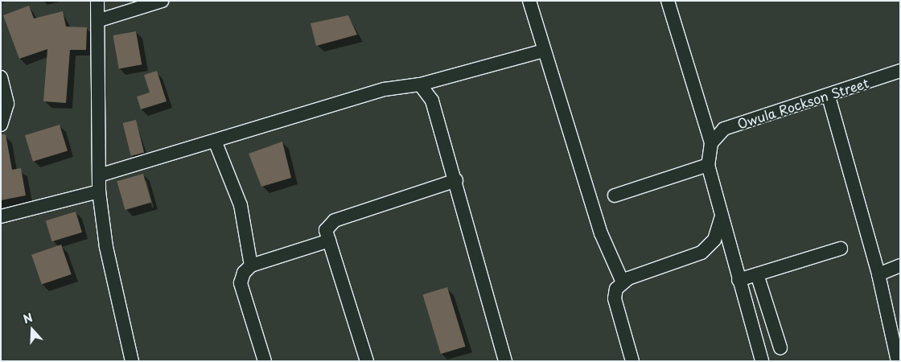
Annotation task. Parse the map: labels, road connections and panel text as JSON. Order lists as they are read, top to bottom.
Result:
{
  "streets": {
    "street": ["Owula Rockson Street"]
  },
  "north": "top"
}
